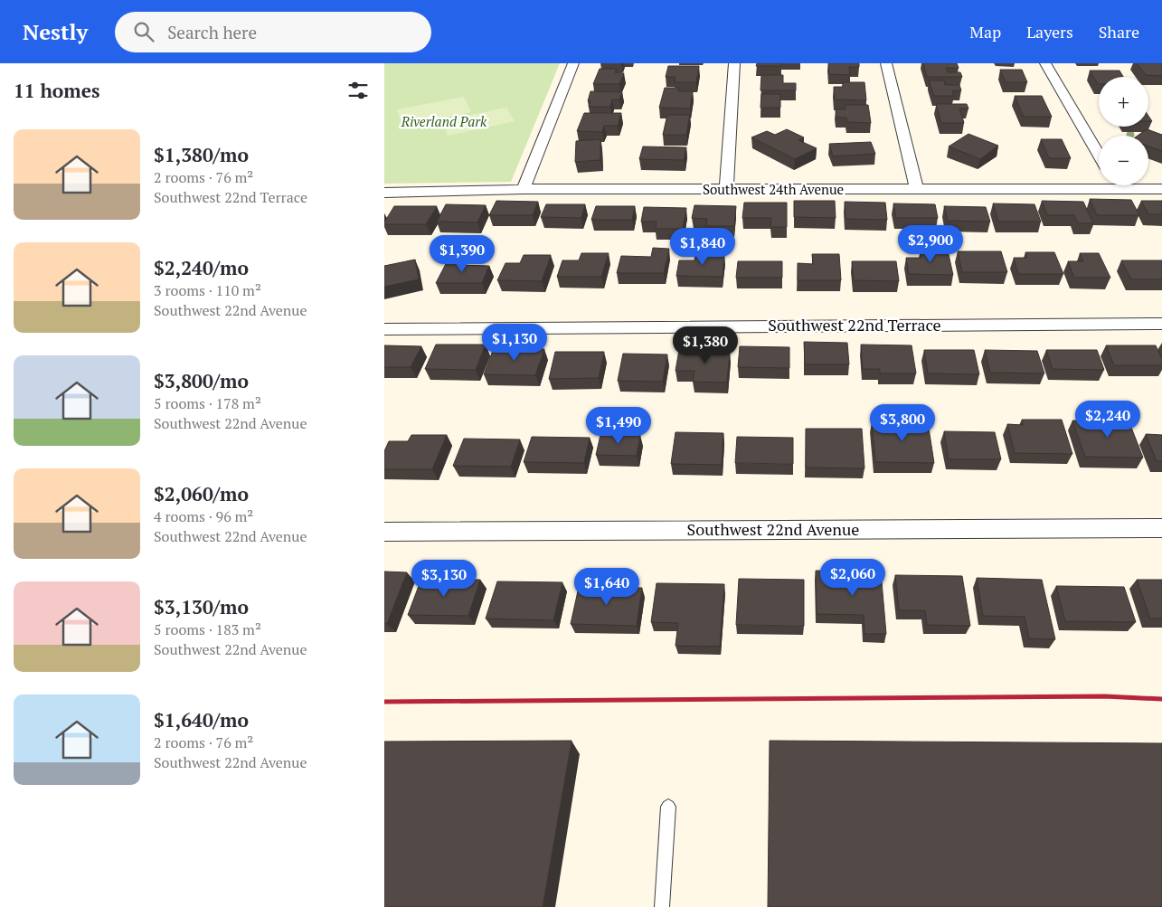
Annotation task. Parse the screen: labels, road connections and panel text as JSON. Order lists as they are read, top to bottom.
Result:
{
  "streets": {
    "street": ["Southwest 24th Avenue", "Southwest 22nd Terrace", "Southwest 22nd Avenue"]
  },
  "parks": ["Riverland Park"],
  "page": {
    "header": "Nestly",
    "search": "Search here",
    "nav": ["Map", "Layers", "Share"],
    "heading": "11 homes",
    "map_buttons": ["+", "−"],
    "list": [
      {
        "name": "$1,380/mo",
        "note": "2 rooms · 76 m² · Southwest 22nd Terrace"
      },
      {
        "name": "$2,240/mo",
        "note": "3 rooms · 110 m² · Southwest 22nd Avenue"
      },
      {
        "name": "$3,800/mo",
        "note": "5 rooms · 178 m² · Southwest 22nd Avenue"
      },
      {
        "name": "$2,060/mo",
        "note": "4 rooms · 96 m² · Southwest 22nd Avenue"
      },
      {
        "name": "$3,130/mo",
        "note": "5 rooms · 183 m² · Southwest 22nd Avenue"
      },
      {
        "name": "$1,640/mo",
        "note": "2 rooms · 76 m² · Southwest 22nd Avenue"
      }
    ],
    "price": [
      "$2,900",
      "$1,840",
      "$1,390",
      "$1,130",
      "$1,380",
      "$2,240",
      "$3,800",
      "$1,490",
      "$2,060",
      "$3,130",
      "$1,640"
    ]
  }
}
